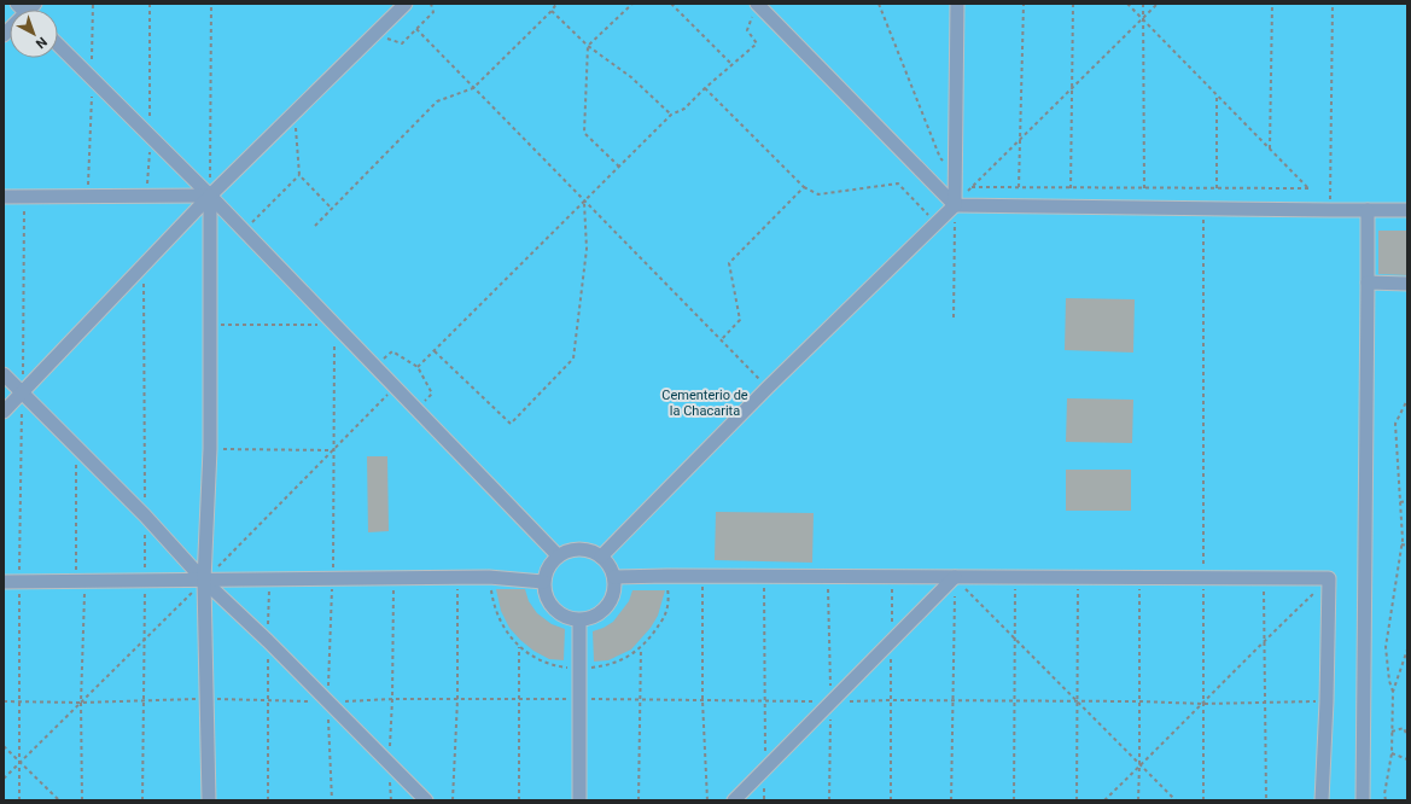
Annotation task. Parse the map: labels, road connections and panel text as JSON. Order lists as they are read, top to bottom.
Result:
{
  "parks": ["Cementerio de la Chacarita"],
  "north": "bottom right"
}
